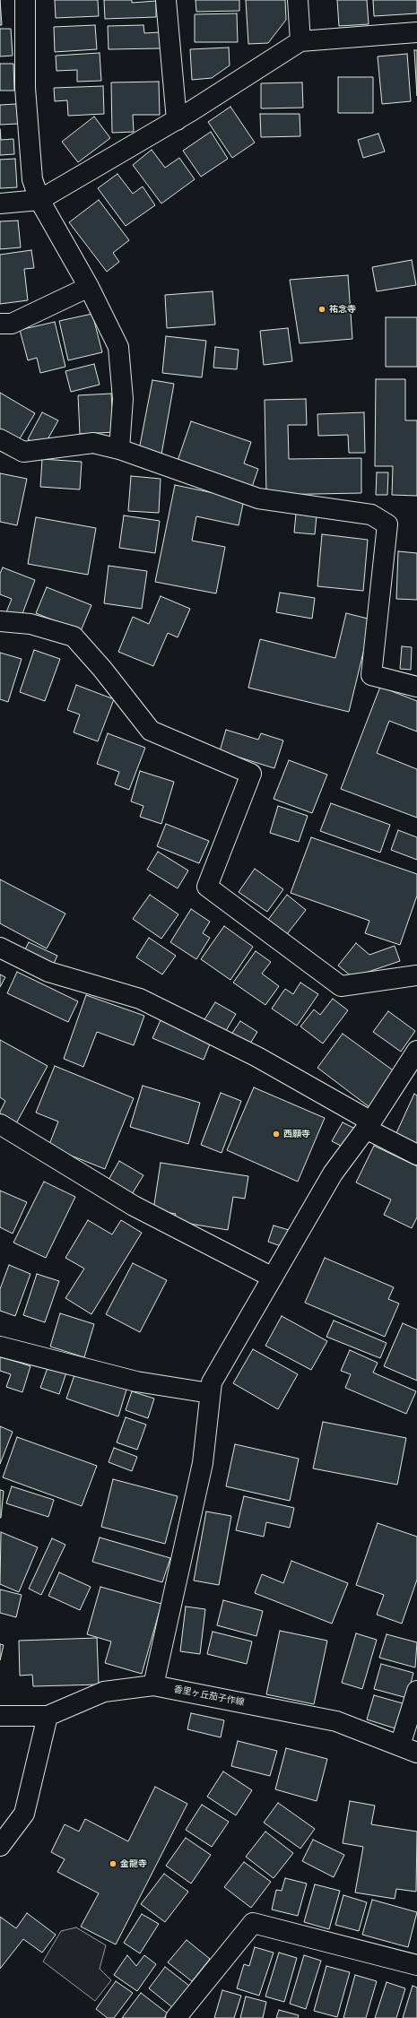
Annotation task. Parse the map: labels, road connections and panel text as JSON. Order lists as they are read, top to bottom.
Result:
{
  "streets": {
    "street": ["香里ヶ丘茄子作線"]
  },
  "places": ["祐念寺", "西願寺", "金龍寺"]
}
